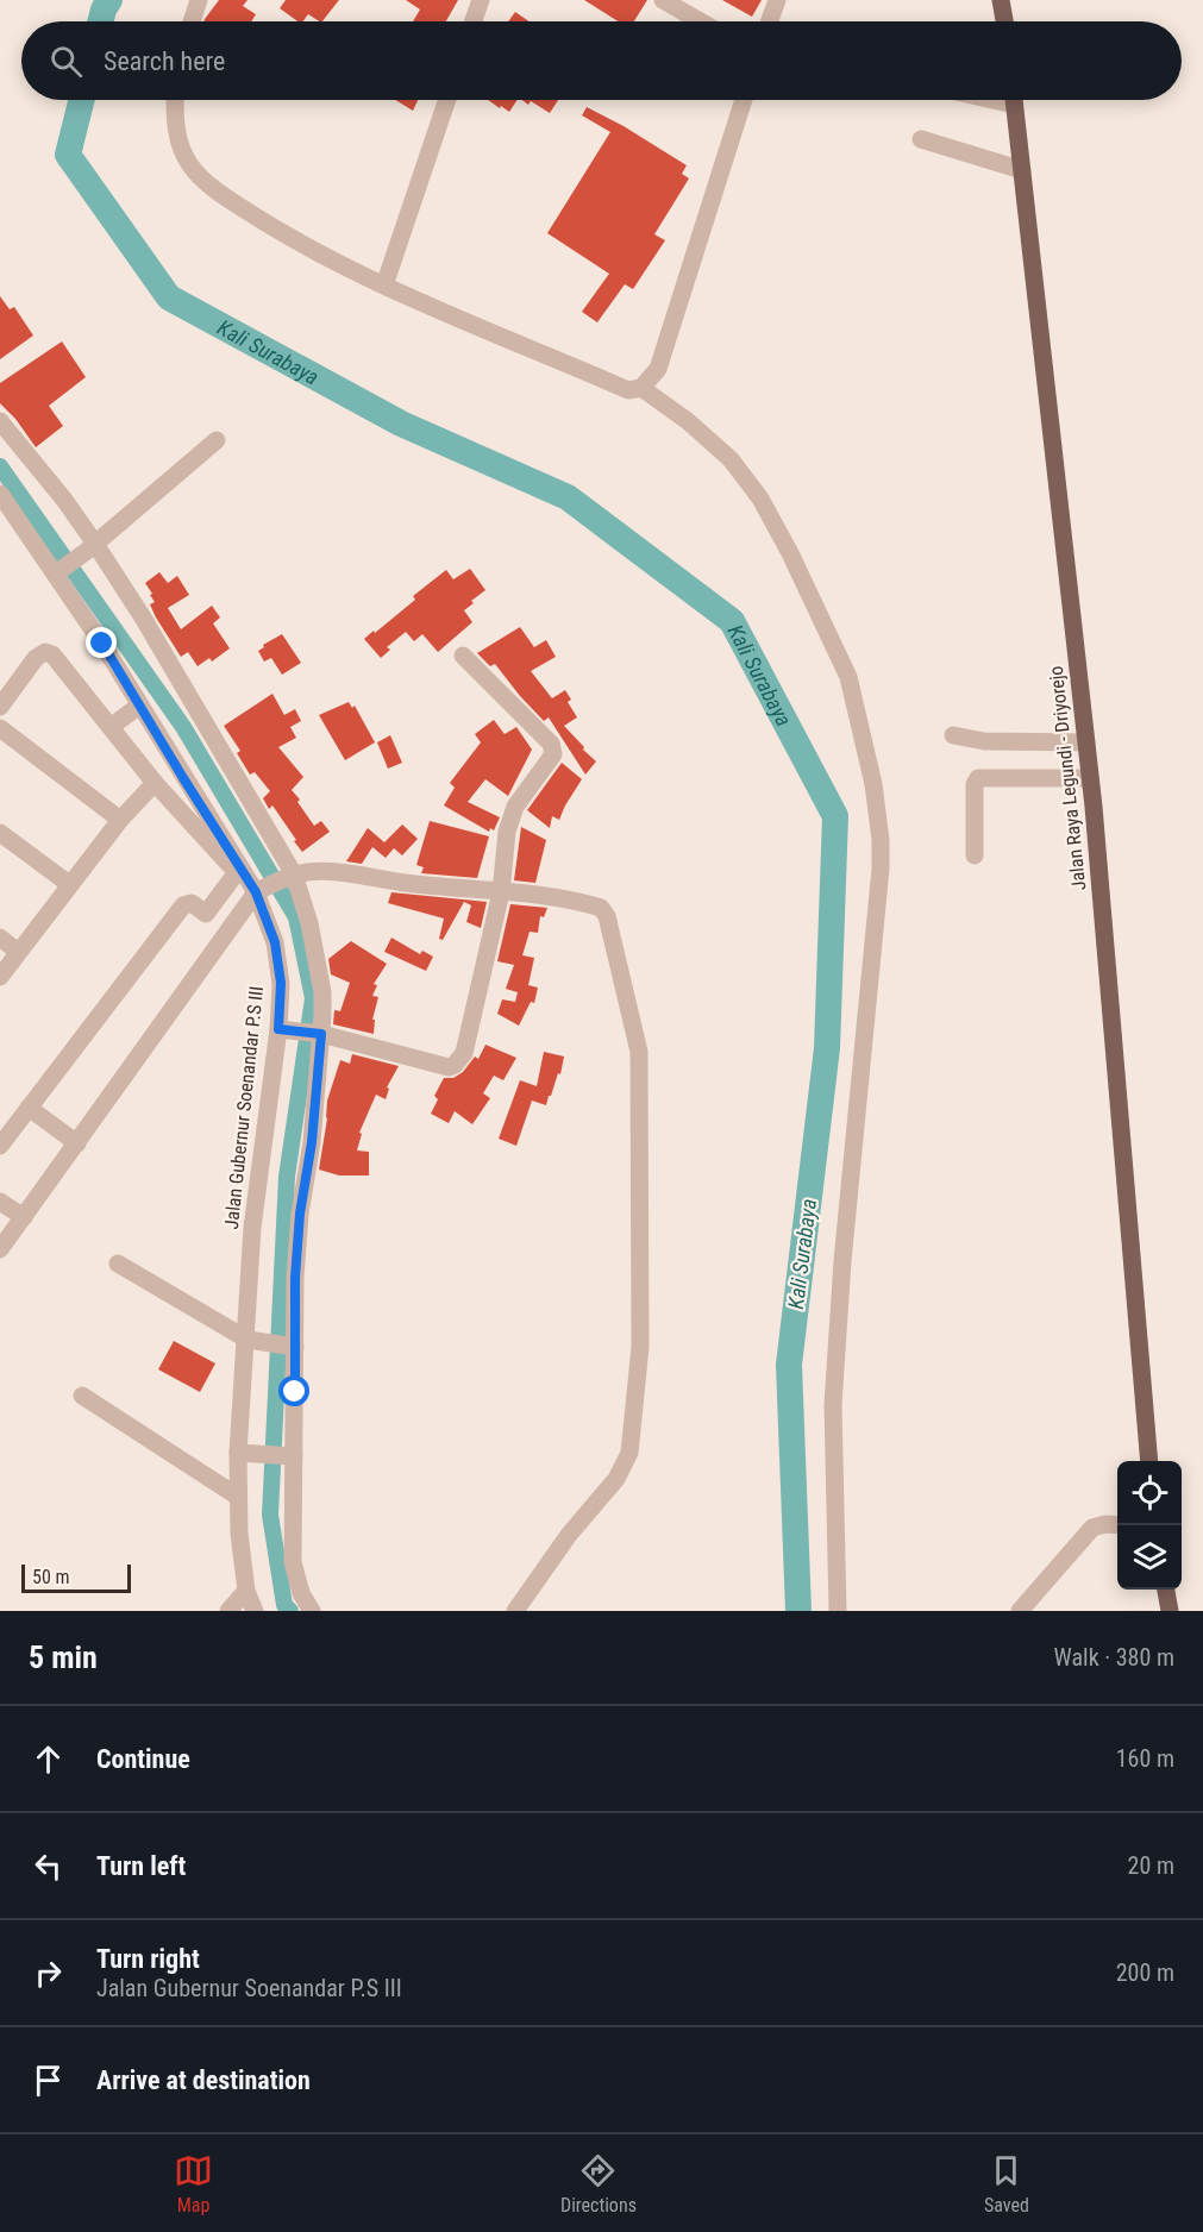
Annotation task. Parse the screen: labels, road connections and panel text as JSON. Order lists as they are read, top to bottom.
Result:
{
  "streets": {
    "main road": ["Jalan Raya Legundi - Driyorejo"],
    "street": ["Jalan Gubernur Soenandar P.S III"]
  },
  "water": ["Kali Surabaya"],
  "scale_bar": "50 m",
  "page": {
    "search": "Search here",
    "scale": "50 m",
    "heading": ["5 min", "Walk · 380 m"],
    "list": [
      ["Continue", "160 m"],
      ["Turn left", "20 m"],
      ["Turn right", "Jalan Gubernur Soenandar P.S III", "200 m"],
      "Arrive at destination"
    ],
    "nav": ["Map", "Directions", "Saved"]
  }
}
